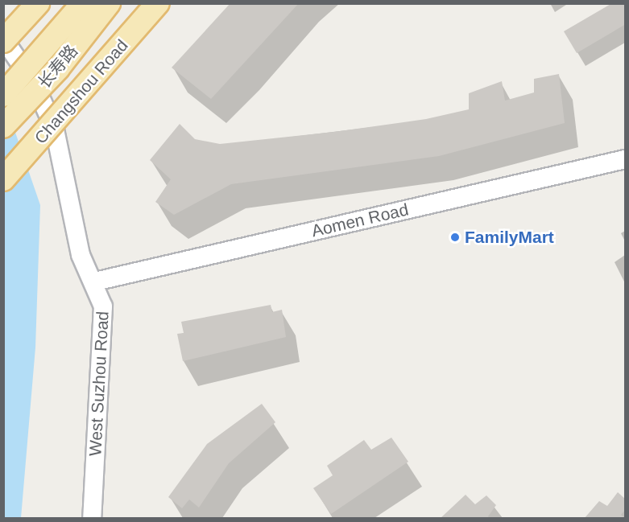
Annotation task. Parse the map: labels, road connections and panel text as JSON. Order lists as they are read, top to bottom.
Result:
{
  "streets": {
    "main road": ["长寿路", "Changshou Road"],
    "street": ["Aomen Road", "West Suzhou Road"]
  },
  "crossings": [
    ["Aomen Road", "West Suzhou Road"]
  ],
  "places": ["FamilyMart"]
}
